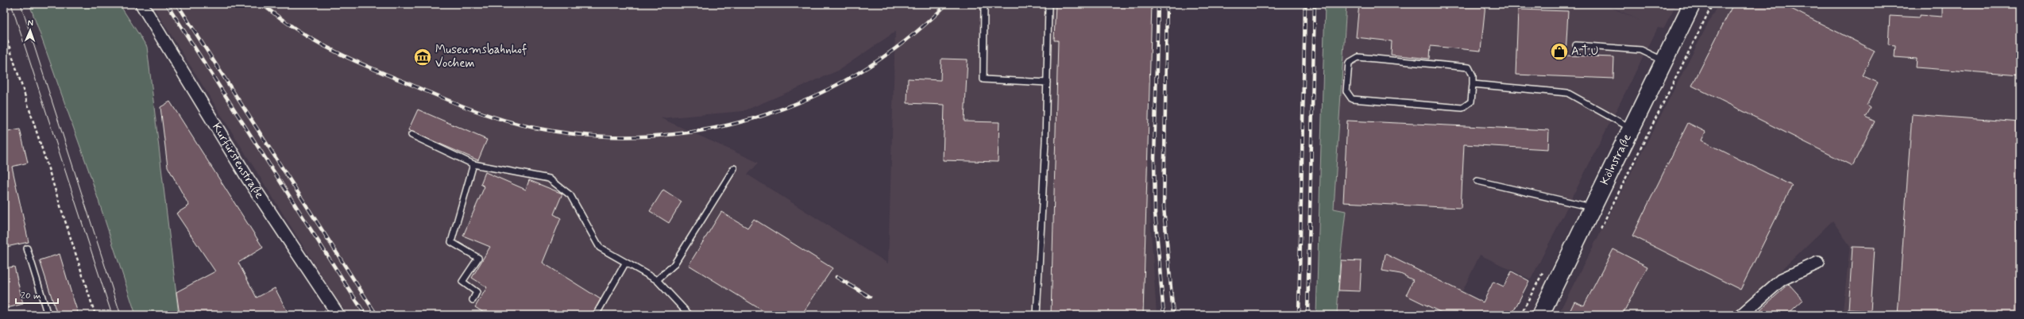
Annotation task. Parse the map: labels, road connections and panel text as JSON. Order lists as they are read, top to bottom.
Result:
{
  "streets": {
    "main road": ["Kölnstraße"],
    "street": ["Kurfürstenstraße"]
  },
  "places": {
    "shop": ["A.T.U"],
    "museum": ["Museumsbahnhof Vochem"]
  },
  "scale_bar": "20 m",
  "north": "top"
}
